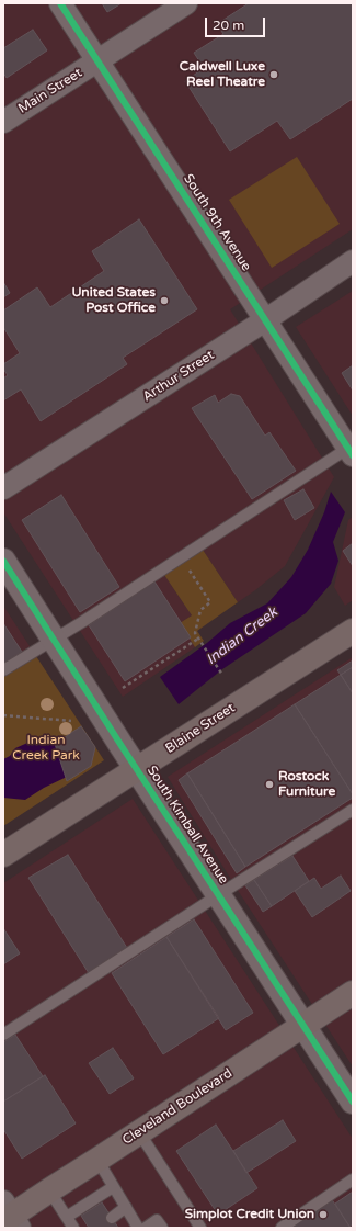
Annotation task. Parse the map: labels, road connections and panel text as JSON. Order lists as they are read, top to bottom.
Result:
{
  "streets": {
    "main road": ["Blaine Street", "Cleveland Boulevard"],
    "street": [
      "Main Street",
      "South 9th Avenue",
      "Arthur Street",
      "South Kimball Avenue"
    ]
  },
  "crossings": [
    ["Main Street", "South 9th Avenue"],
    ["South 9th Avenue", "Arthur Street"],
    ["Blaine Street", "South Kimball Avenue"],
    ["South Kimball Avenue", "Cleveland Boulevard"]
  ],
  "water": ["Indian Creek"],
  "parks": ["Indian Creek Park"],
  "places": [
    "Caldwell Luxe Reel Theatre",
    "United States Post Office",
    "Rostock Furniture",
    "Simplot Credit Union"
  ],
  "scale_bar": "20 m"
}
